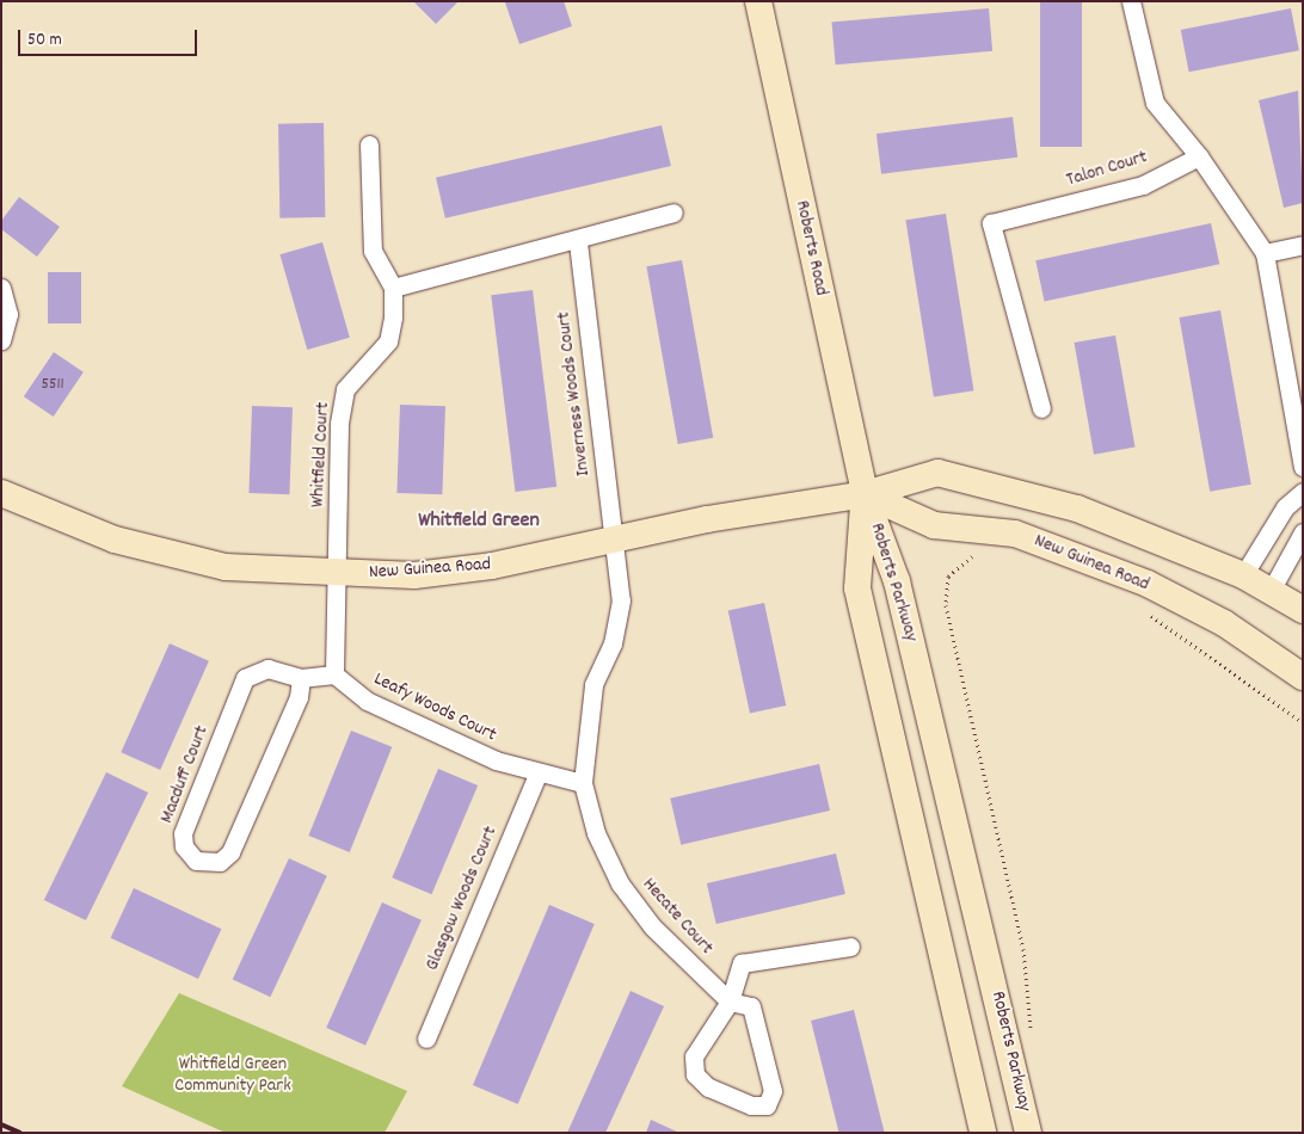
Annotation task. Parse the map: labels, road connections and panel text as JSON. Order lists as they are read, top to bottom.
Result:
{
  "streets": {
    "main road": ["Roberts Road", "New Guinea Road", "Roberts Parkway"],
    "street": [
      "Talon Court",
      "Inverness Woods Court",
      "Whitfield Court",
      "Leafy Woods Court",
      "Macduff Court",
      "Glasgow Woods Court",
      "Hecate Court"
    ]
  },
  "crossings": [
    ["Roberts Road", "New Guinea Road"],
    ["Roberts Road", "Roberts Parkway"],
    ["Inverness Woods Court", "New Guinea Road"],
    ["Inverness Woods Court", "Hecate Court"],
    ["Whitfield Court", "New Guinea Road"],
    ["New Guinea Road", "Roberts Parkway"],
    ["New Guinea Road", "Hecate Court"],
    ["Leafy Woods Court", "Macduff Court"],
    ["Leafy Woods Court", "Glasgow Woods Court"],
    ["Leafy Woods Court", "Hecate Court"]
  ],
  "districts": ["Whitfield Green"],
  "parks": ["Whitfield Green Community Park"],
  "house_numbers": ["5511"],
  "scale_bar": "50 m"
}
